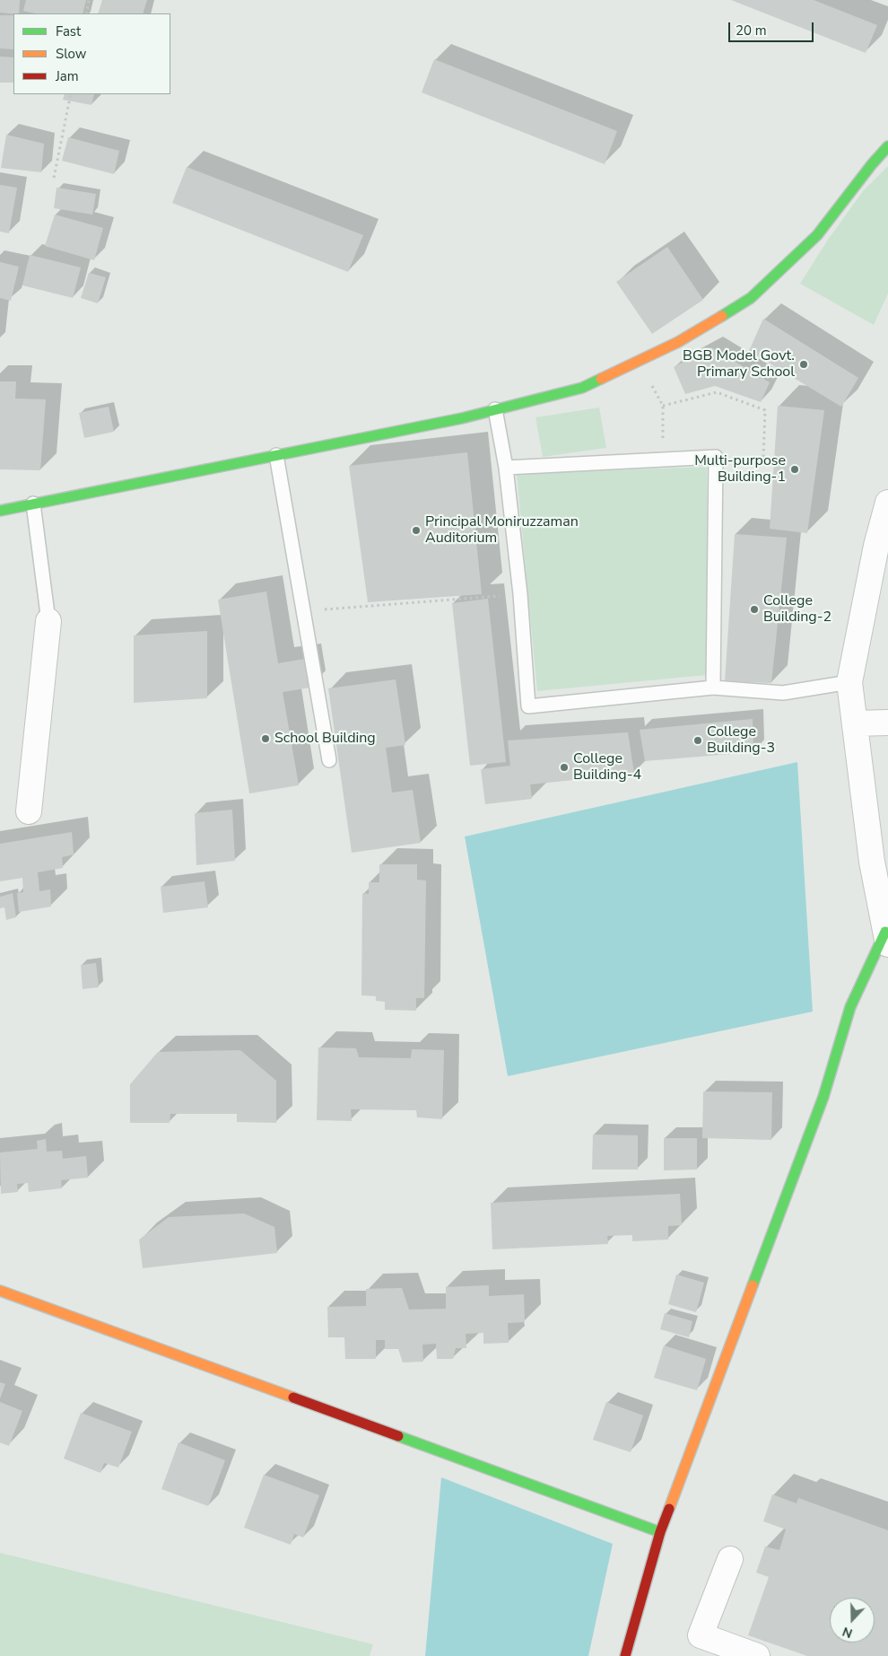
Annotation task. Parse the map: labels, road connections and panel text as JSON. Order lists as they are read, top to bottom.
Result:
{
  "places": [
    "BGB Model Govt. Primary School",
    "Multi-purpose Building-1",
    "Principal Moniruzzaman Auditorium",
    "College Building-2",
    "School Building",
    "College Building-3",
    "College Building-4"
  ],
  "legend": ["Fast", "Slow", "Jam"],
  "scale_bar": "20 m",
  "north": "bottom"
}
